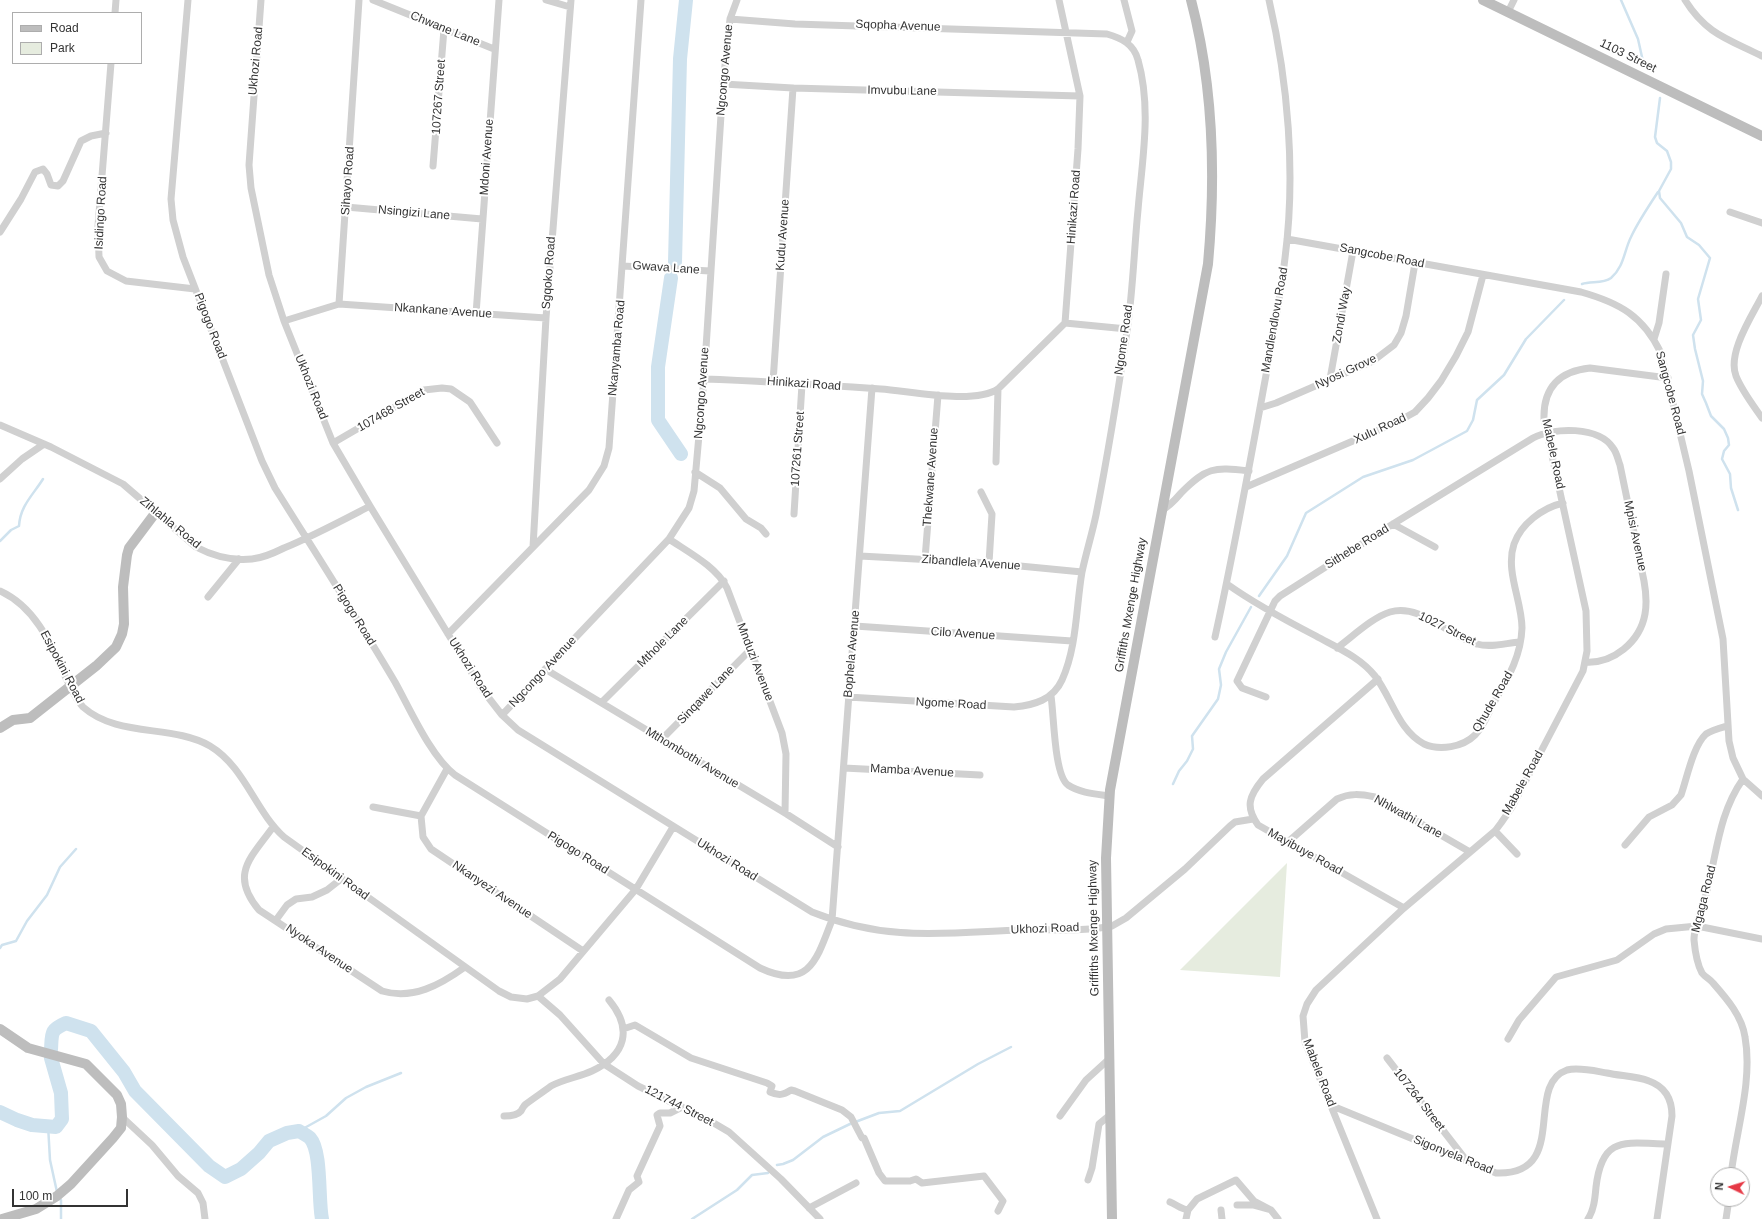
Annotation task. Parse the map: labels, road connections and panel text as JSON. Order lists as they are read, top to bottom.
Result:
{
  "streets": {
    "street": [
      "Sqopha Avenue",
      "Chwane Lane",
      "1103 Street",
      "Ukhozi Road",
      "Ngcongo Avenue",
      "Imvubu Lane",
      "107267 Street",
      "Mdoni Avenue",
      "Sihayo Road",
      "Hinikazi Road",
      "Isidingo Road",
      "Nsingizi Lane",
      "Kudu Avenue",
      "Sangcobe Road",
      "Gwava Lane",
      "Sgqoko Road",
      "Nkankane Avenue",
      "Zondi Way",
      "Mandlendlovu Road",
      "Pigogo Road",
      "Ngome Road",
      "Nkanyamba Road",
      "Nyosi Grove",
      "107468 Street",
      "Xulu Road",
      "107261 Street",
      "Mabele Road",
      "Thekwane Avenue",
      "Zihlahla Road",
      "Mpisi Avenue",
      "Sithebe Road",
      "Zibandlela Avenue",
      "Griffiths Mxenge Highway",
      "1027 Street",
      "Cilo Avenue",
      "Mthole Lane",
      "Bophela Avenue",
      "Mnduzi Avenue",
      "Esipokini Road",
      "Sinqawe Lane",
      "Qhude Road",
      "Mthombothi Avenue",
      "Mamba Avenue",
      "Nhlwathi Lane",
      "Mayibuye Road",
      "Nkanyezi Avenue",
      "Mgaga Road",
      "Nyoka Avenue",
      "107264 Street",
      "121744 Street",
      "Sigonyela Road"
    ]
  },
  "crossings": [
    ["Sqopha Avenue", "Ngcongo Avenue"],
    ["Sqopha Avenue", "Hinikazi Road"],
    ["Sqopha Avenue", "Ngome Road"],
    ["Chwane Lane", "107267 Street"],
    ["Chwane Lane", "Mdoni Avenue"],
    ["Ukhozi Road", "Ngcongo Avenue"],
    ["Ukhozi Road", "Pigogo Road"],
    ["Ukhozi Road", "Nkanyamba Road"],
    ["Ukhozi Road", "107468 Street"],
    ["Ukhozi Road", "Zihlahla Road"],
    ["Ukhozi Road", "Griffiths Mxenge Highway"],
    ["Ukhozi Road", "Bophela Avenue"],
    ["Ngcongo Avenue", "Imvubu Lane"],
    ["Ngcongo Avenue", "Hinikazi Road"],
    ["Ngcongo Avenue", "Gwava Lane"],
    ["Ngcongo Avenue", "Mnduzi Avenue"],
    ["Ngcongo Avenue", "Mthombothi Avenue"],
    ["Imvubu Lane", "Hinikazi Road"],
    ["Imvubu Lane", "Kudu Avenue"],
    ["Mdoni Avenue", "Nsingizi Lane"],
    ["Mdoni Avenue", "Nkankane Avenue"],
    ["Sihayo Road", "Nsingizi Lane"],
    ["Sihayo Road", "Nkankane Avenue"],
    ["Hinikazi Road", "Kudu Avenue"],
    ["Hinikazi Road", "Ngome Road"],
    ["Hinikazi Road", "107261 Street"],
    ["Hinikazi Road", "Thekwane Avenue"],
    ["Hinikazi Road", "Bophela Avenue"],
    ["Isidingo Road", "Pigogo Road"],
    ["Sangcobe Road", "Zondi Way"],
    ["Sangcobe Road", "Mandlendlovu Road"],
    ["Sangcobe Road", "Nyosi Grove"],
    ["Sangcobe Road", "Xulu Road"],
    ["Sangcobe Road", "Mabele Road"],
    ["Sangcobe Road", "Mgaga Road"],
    ["Gwava Lane", "Nkanyamba Road"],
    ["Sgqoko Road", "Nkankane Avenue"],
    ["Sgqoko Road", "Nkanyamba Road"],
    ["Zondi Way", "Nyosi Grove"],
    ["Mandlendlovu Road", "Nyosi Grove"],
    ["Mandlendlovu Road", "Xulu Road"],
    ["Mandlendlovu Road", "Qhude Road"],
    ["Pigogo Road", "Zihlahla Road"],
    ["Pigogo Road", "Bophela Avenue"],
    ["Ngome Road", "Zibandlela Avenue"],
    ["Ngome Road", "Cilo Avenue"],
    ["Ngome Road", "Bophela Avenue"],
    ["Mabele Road", "Mpisi Avenue"],
    ["Mabele Road", "Sithebe Road"],
    ["Mabele Road", "Qhude Road"],
    ["Mabele Road", "Nhlwathi Lane"],
    ["Mabele Road", "Mayibuye Road"],
    ["Mabele Road", "Sigonyela Road"],
    ["Thekwane Avenue", "Zibandlela Avenue"],
    ["Mpisi Avenue", "Sithebe Road"],
    ["Sithebe Road", "Qhude Road"],
    ["Zibandlela Avenue", "Bophela Avenue"],
    ["1027 Street", "Qhude Road"],
    ["Cilo Avenue", "Bophela Avenue"],
    ["Mthole Lane", "Mnduzi Avenue"],
    ["Mthole Lane", "Mthombothi Avenue"],
    ["Bophela Avenue", "Mthombothi Avenue"],
    ["Bophela Avenue", "Mamba Avenue"],
    ["Mnduzi Avenue", "Sinqawe Lane"],
    ["Mnduzi Avenue", "Mthombothi Avenue"],
    ["Esipokini Road", "Nyoka Avenue"],
    ["Esipokini Road", "121744 Street"],
    ["Sinqawe Lane", "Mthombothi Avenue"],
    ["Nhlwathi Lane", "Mayibuye Road"],
    ["107264 Street", "Sigonyela Road"]
  ],
  "legend": ["Road", "Park"],
  "scale_bar": "100 m",
  "north": "left"
}
